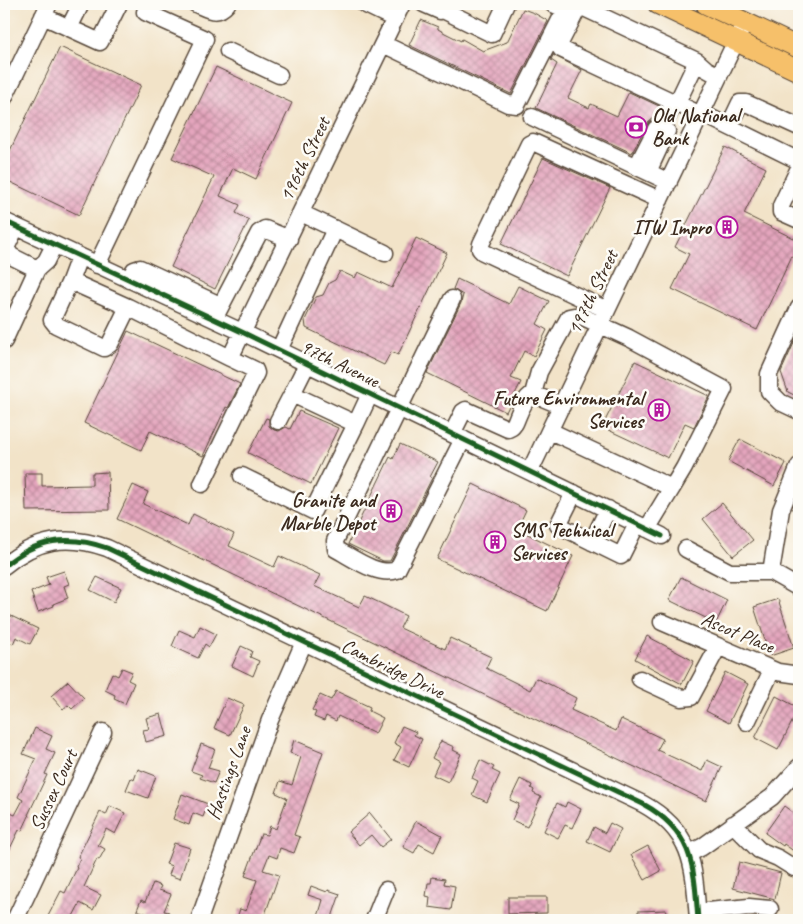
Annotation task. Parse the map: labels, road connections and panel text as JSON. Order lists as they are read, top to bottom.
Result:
{
  "streets": {
    "street": [
      "196th Street",
      "197th Street",
      "97th Avenue",
      "Ascot Place",
      "Cambridge Drive",
      "Hastings Lane",
      "Sussex Court"
    ]
  },
  "crossings": [
    ["196th Street", "97th Avenue"],
    ["197th Street", "97th Avenue"],
    ["Cambridge Drive", "Hastings Lane"]
  ],
  "places": {
    "bank": ["Old National Bank"],
    "building": [
      "ITW Impro",
      "Future Environmental Services",
      "Granite and Marble Depot",
      "SMS Technical Services"
    ]
  }
}
